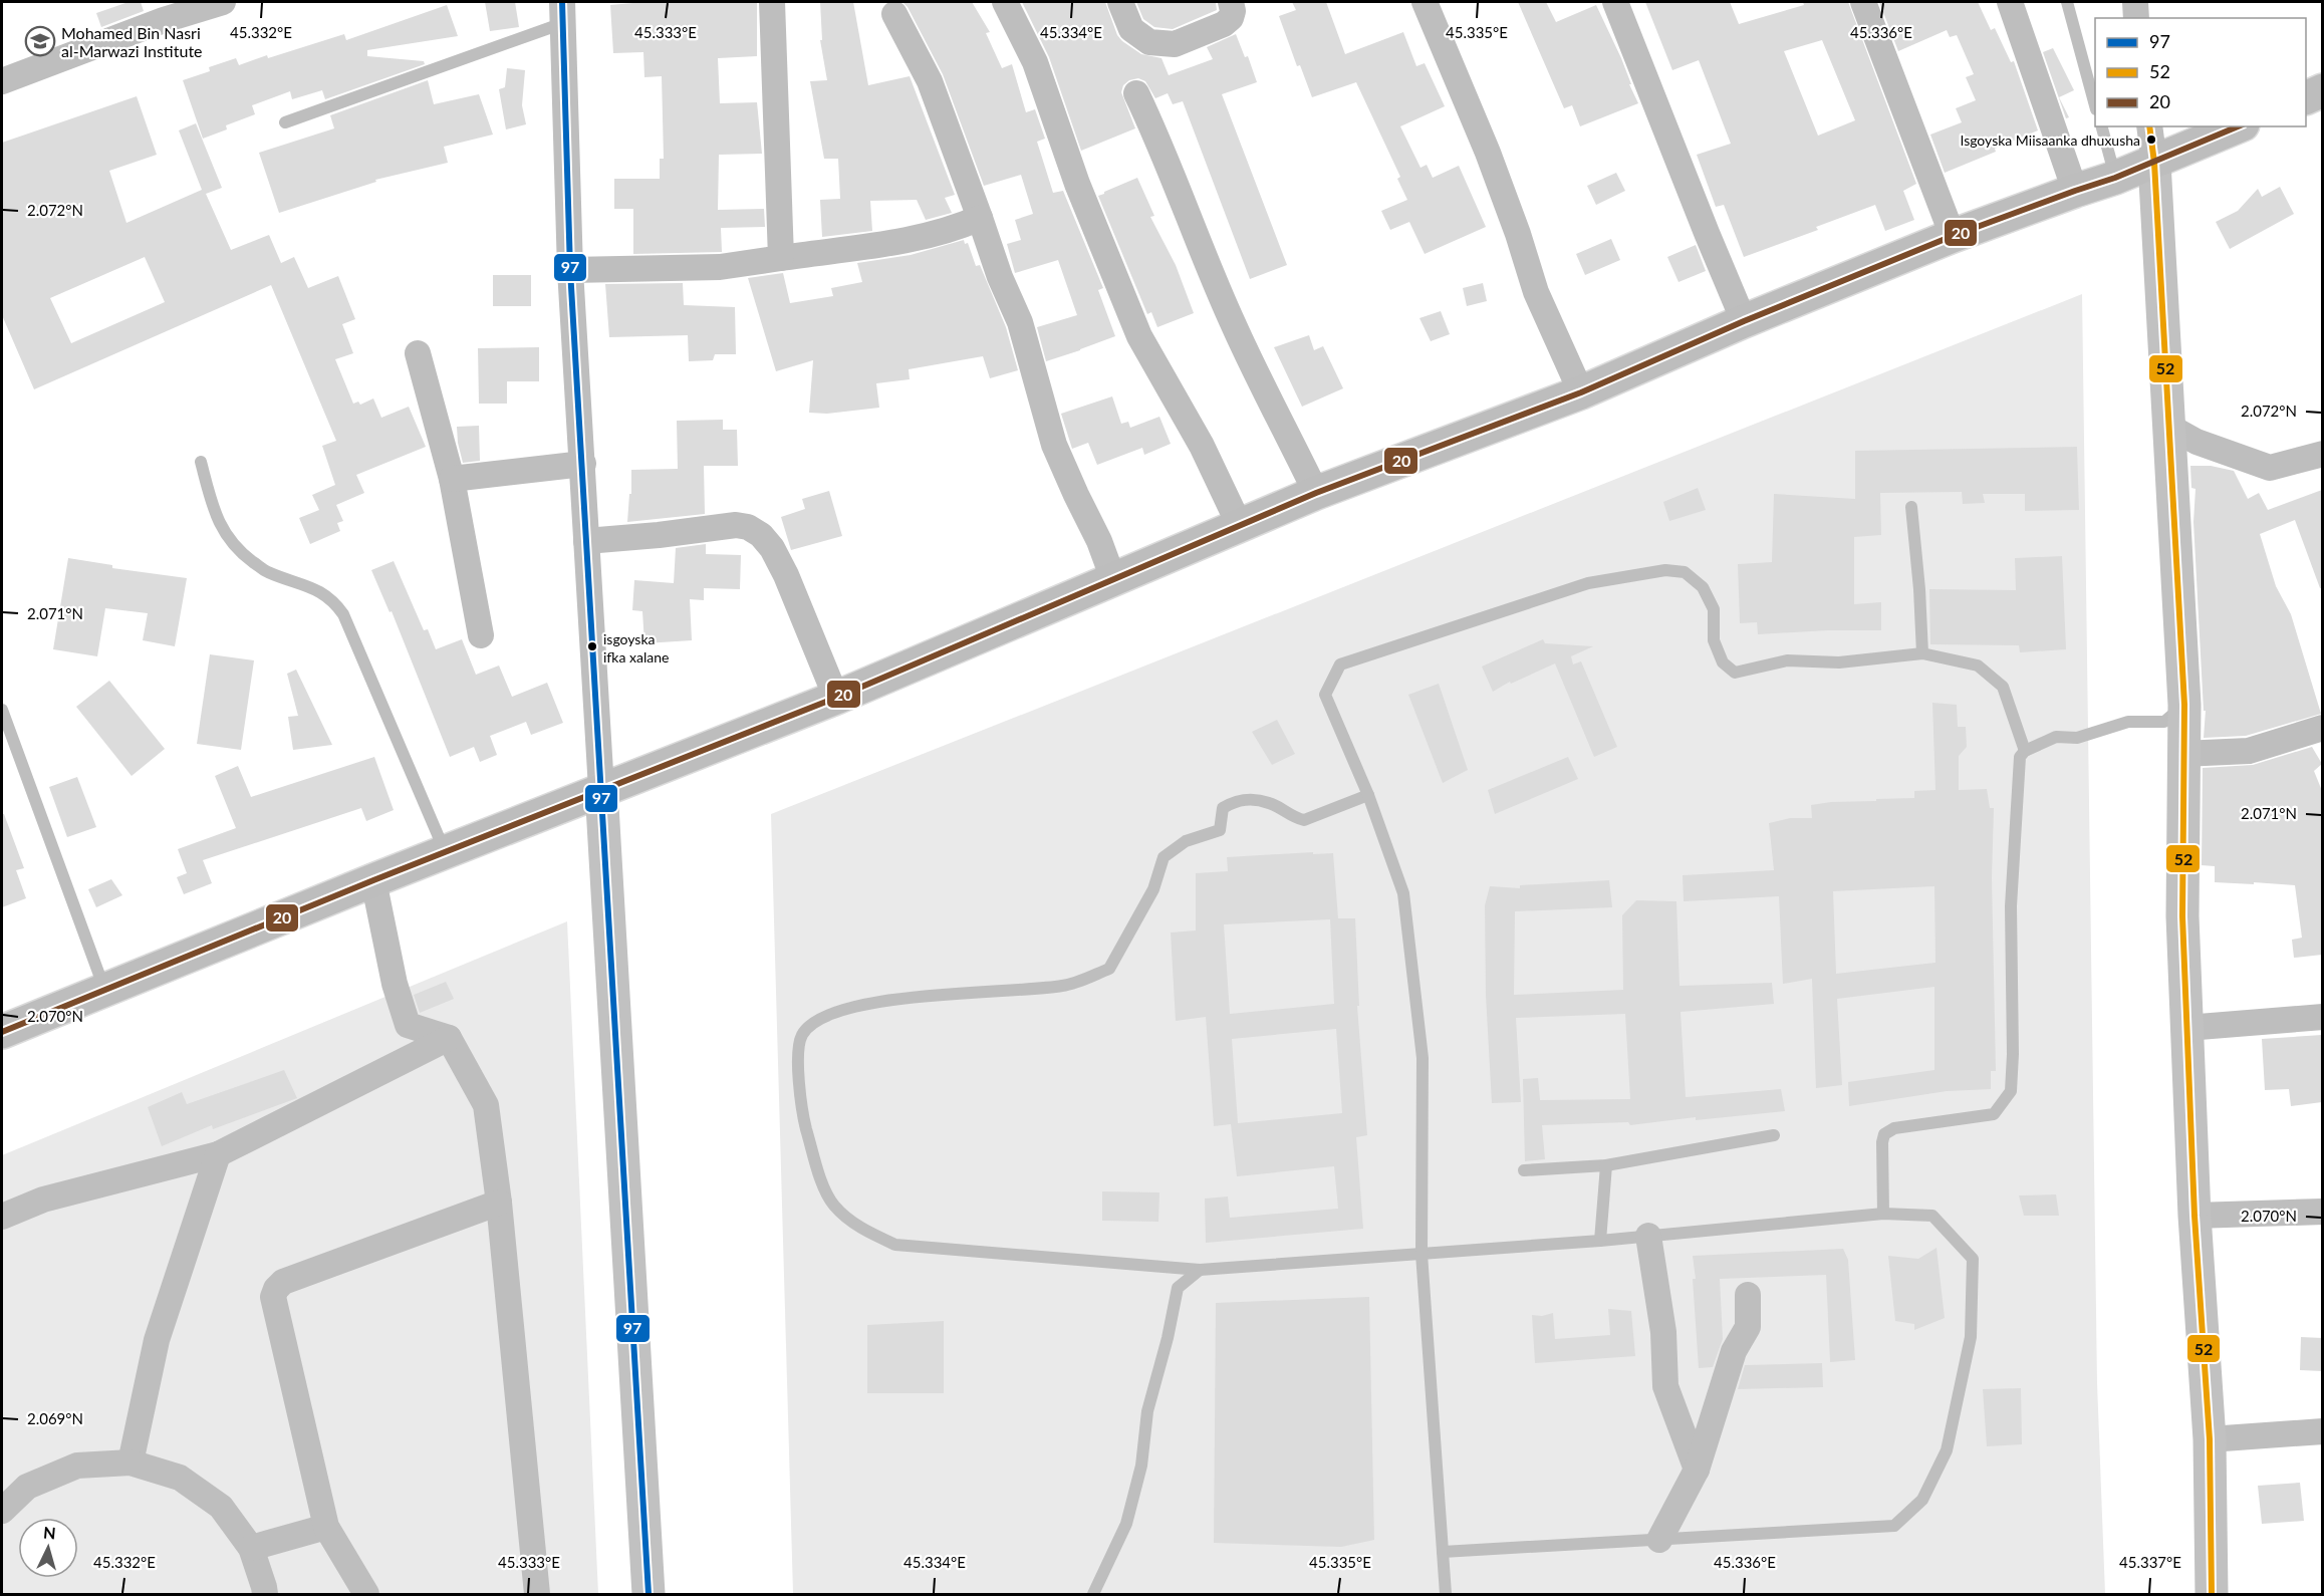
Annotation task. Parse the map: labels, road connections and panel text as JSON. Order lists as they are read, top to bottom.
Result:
{
  "places": {
    "school or university": ["Mohamed Bin Nasri al-Marwazi Institute"],
    "other": ["Isgoyska Miisaanka dhuxusha", "isgoyska ifka xalane"]
  },
  "lines": ["transit line 97", "transit line 52", "transit line 20"],
  "legend": ["97", "52", "20"],
  "north": "top",
  "coordinates": [
    "45.332°E",
    "45.333°E",
    "45.334°E",
    "45.335°E",
    "45.336°E",
    "2.072°N",
    "2.071°N",
    "2.070°N",
    "2.069°N",
    "45.337°E"
  ]
}
